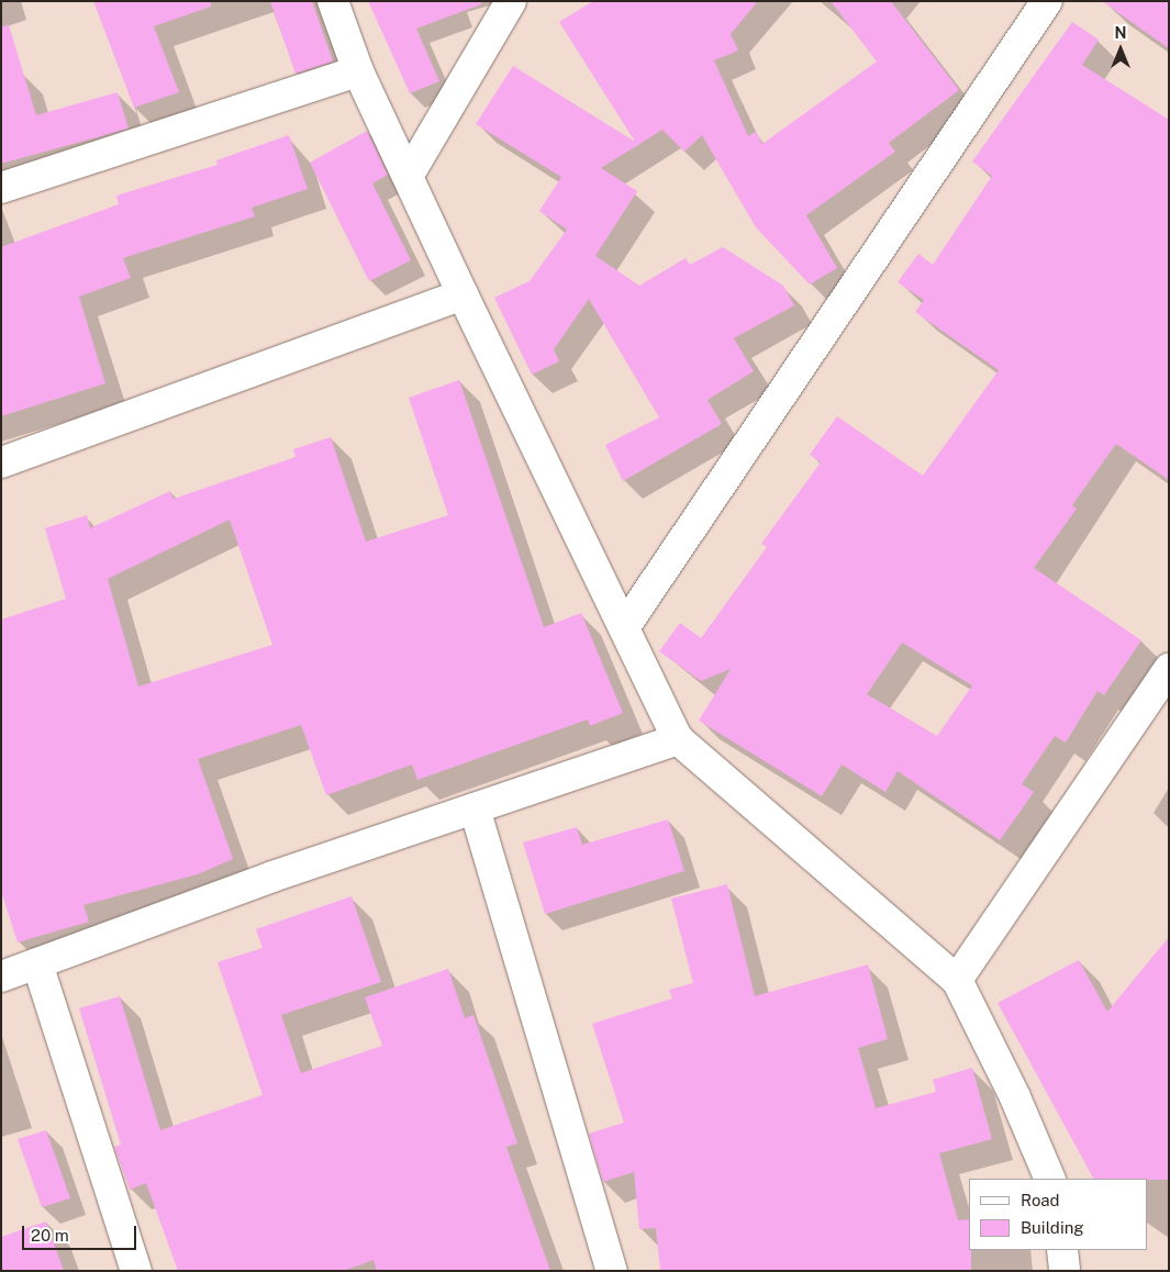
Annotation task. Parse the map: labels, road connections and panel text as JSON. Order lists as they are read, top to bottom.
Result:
{
  "legend": ["Road", "Building"],
  "scale_bar": "20 m",
  "north": "top"
}
